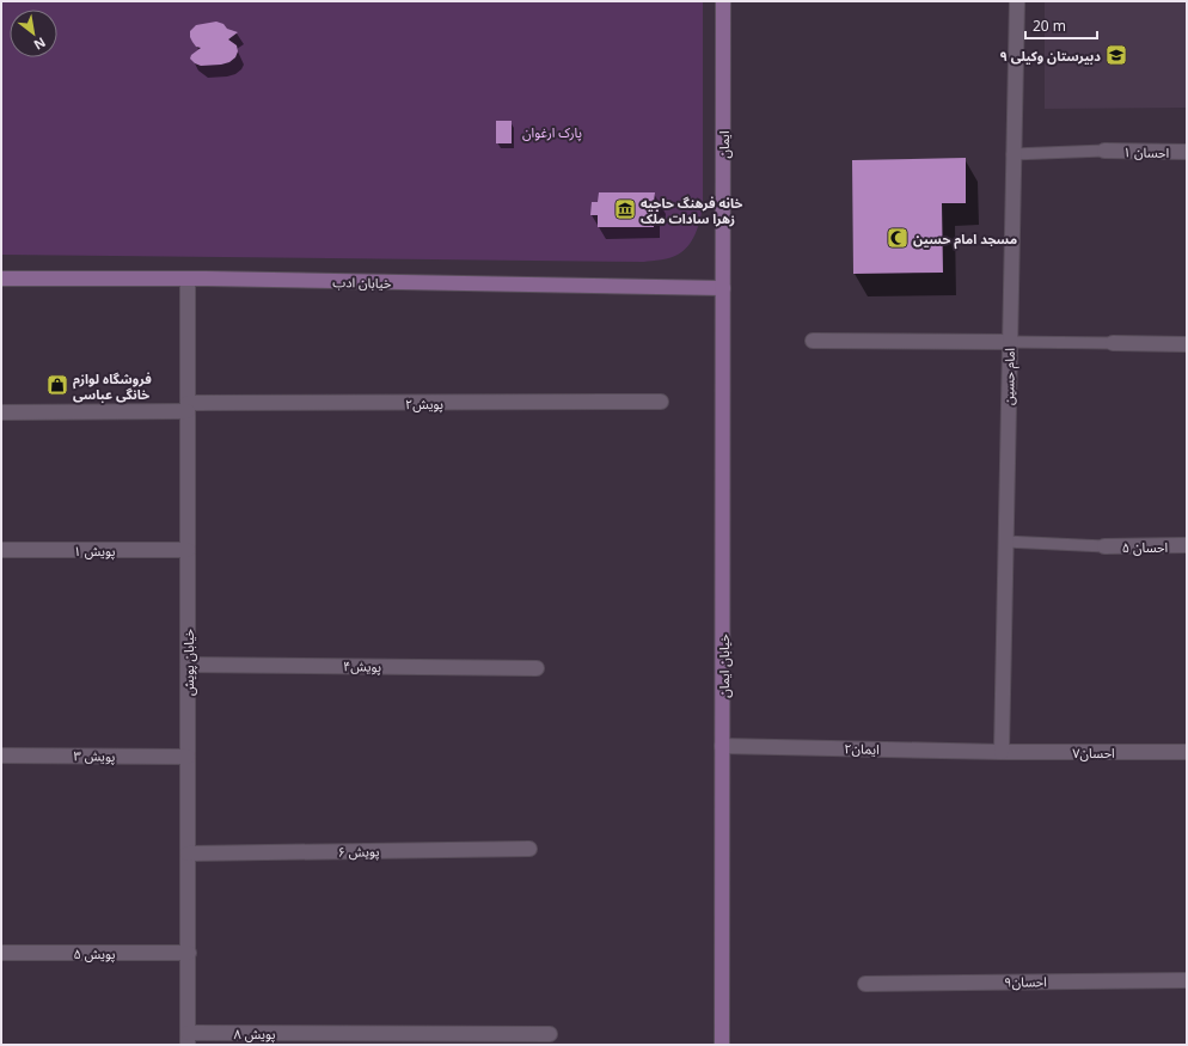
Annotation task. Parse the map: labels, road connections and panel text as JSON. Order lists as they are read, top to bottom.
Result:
{
  "streets": {
    "street": [
      "ایمان",
      "احسان ۱",
      "خیابان ادب",
      "امام حسین",
      "پویش۲",
      "احسان ۵",
      "پویش ۱",
      "خیابان پویش",
      "پویش۴",
      "خیابان ایمان",
      "ایمان۲",
      "احسان۷",
      "پویش ۳",
      "پویش ۶",
      "پویش ۵",
      "احسان۹",
      "پویش ۸"
    ]
  },
  "crossings": [
    ["ایمان", "خیابان ادب"],
    ["ایمان", "خیابان ایمان"],
    ["خیابان ادب", "خیابان پویش"],
    ["خیابان ادب", "خیابان ایمان"],
    ["امام حسین", "ایمان۲"],
    ["امام حسین", "احسان۷"],
    ["پویش۲", "خیابان پویش"],
    ["پویش ۱", "خیابان پویش"],
    ["خیابان پویش", "پویش۴"],
    ["خیابان پویش", "پویش ۳"],
    ["خیابان پویش", "پویش ۶"],
    ["خیابان پویش", "پویش ۵"],
    ["خیابان پویش", "پویش ۸"],
    ["خیابان ایمان", "ایمان۲"],
    ["ایمان۲", "احسان۷"]
  ],
  "parks": ["پارک ارغوان"],
  "places": {
    "school or university": ["دبیرستان وکیلی ۹"],
    "museum": ["خانه فرهنگ حاجیه زهرا سادات ملک"],
    "mosque": ["مسجد امام حسین"],
    "shop": ["فروشگاه لوازم خانگی عباسی"]
  },
  "scale_bar": "20 m",
  "north": "bottom right"
}
